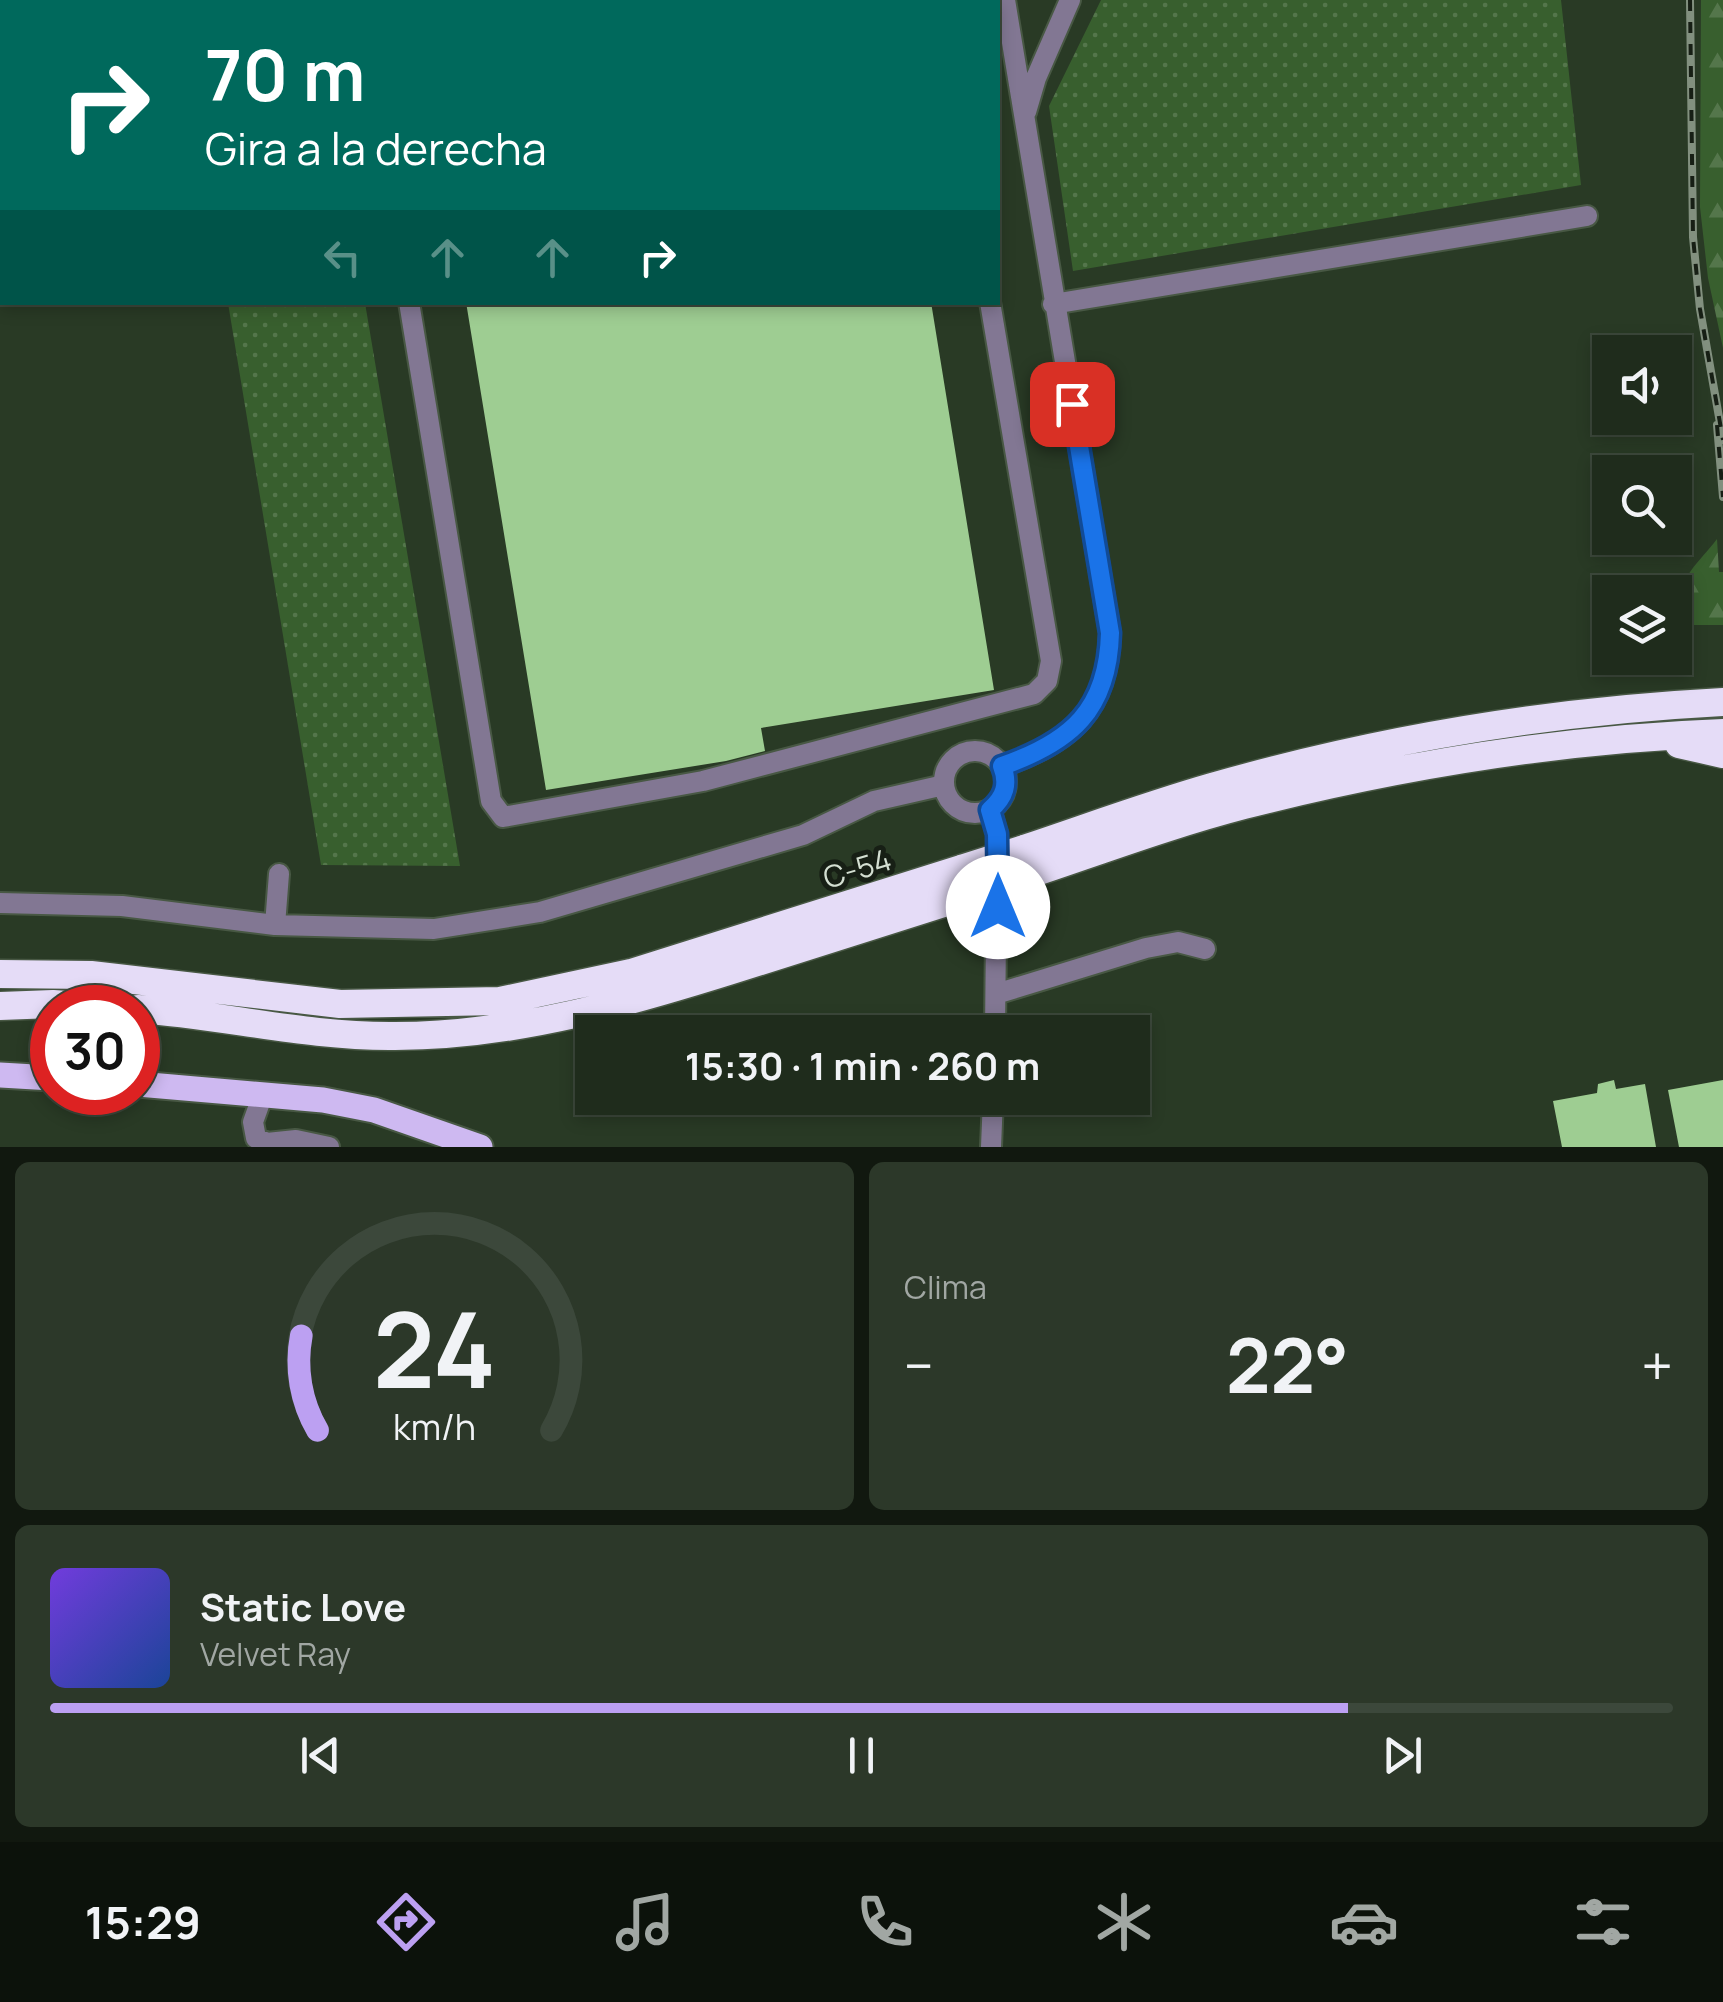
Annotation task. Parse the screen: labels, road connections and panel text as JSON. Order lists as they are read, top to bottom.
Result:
{
  "streets": {
    "highway": ["C-54"]
  },
  "page": {
    "turn": ["70 m", "Gira a la derecha"],
    "limit": "30",
    "trip": "15:30 · 1 min · 260 m",
    "tile": "Clima",
    "heat": ["−", "22°", "+"],
    "song": ["Static Love", "Velvet Ray"],
    "tabs": "15:29",
    "gauge": ["24", "km/h"]
  }
}
